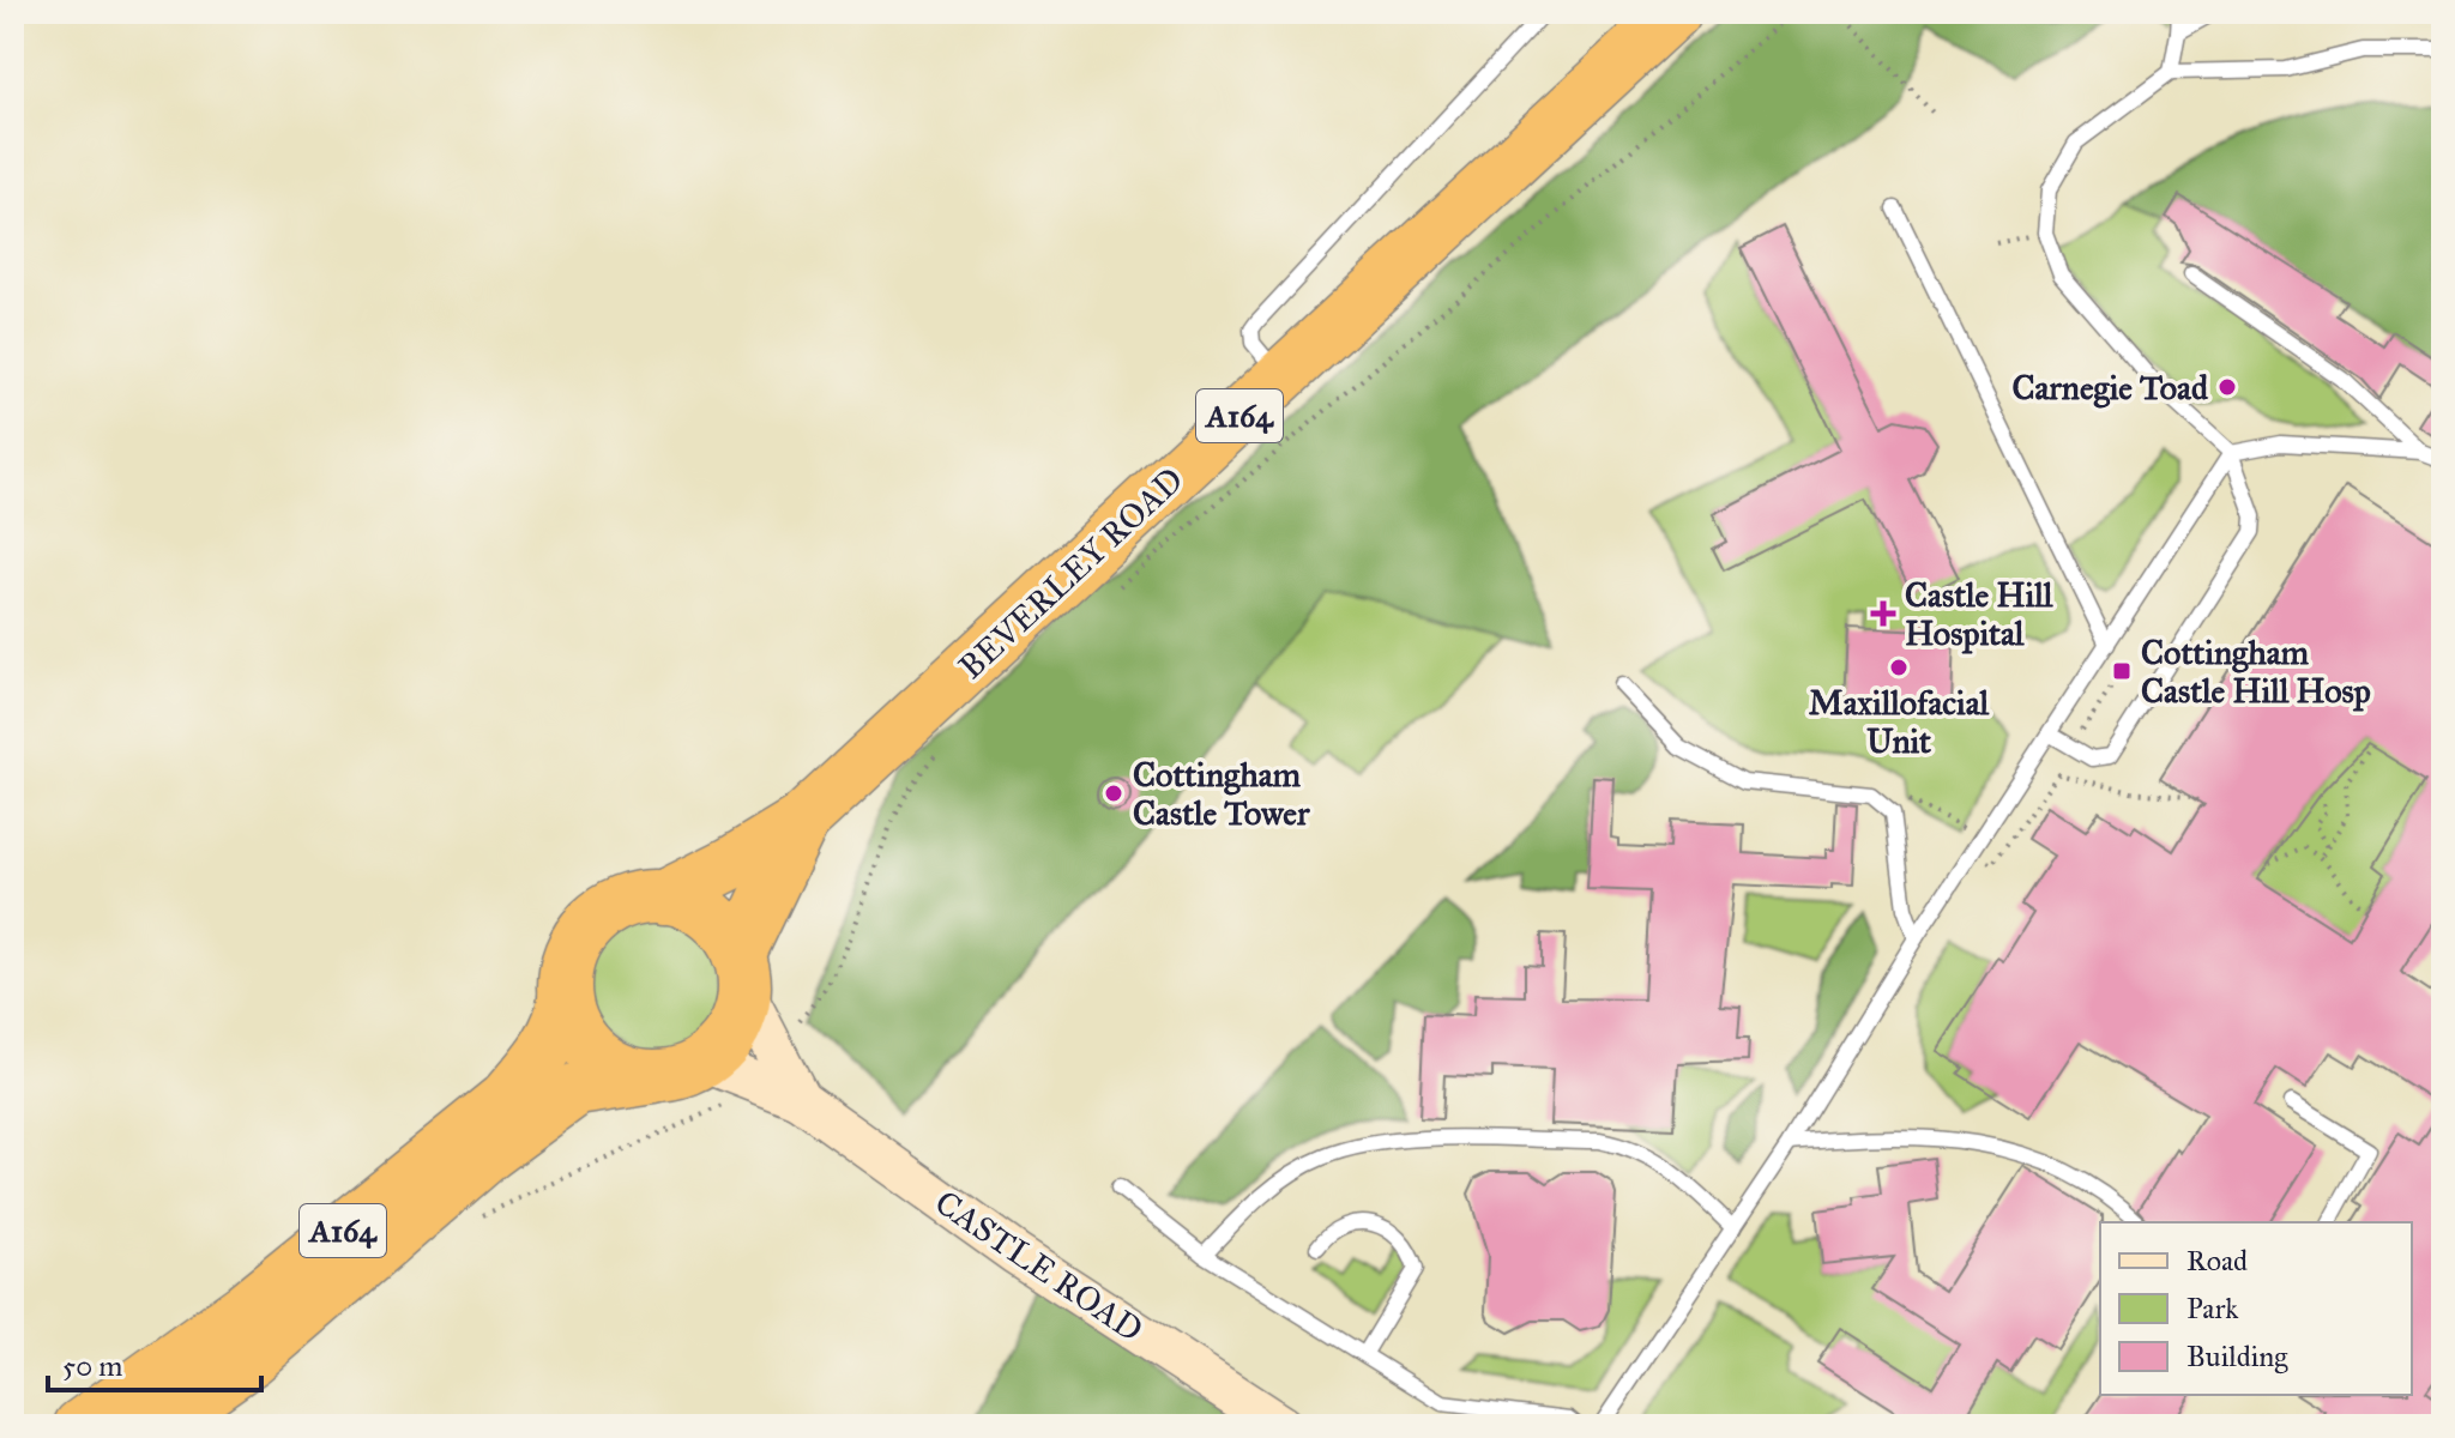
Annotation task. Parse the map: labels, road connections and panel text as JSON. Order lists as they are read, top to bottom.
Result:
{
  "streets": {
    "highway": ["A164", "BEVERLEY ROAD"],
    "street": ["CASTLE ROAD"]
  },
  "crossings": [
    ["A164", "BEVERLEY ROAD"],
    ["A164", "CASTLE ROAD"],
    ["BEVERLEY ROAD", "CASTLE ROAD"]
  ],
  "places": {
    "other": ["Carnegie Toad", "Maxillofacial Unit", "Cottingham Castle Tower"],
    "health": ["Castle Hill Hospital"],
    "transit": ["Cottingham Castle Hill Hosp"]
  },
  "legend": ["Road", "Park", "Building"],
  "scale_bar": "50 m"
}
